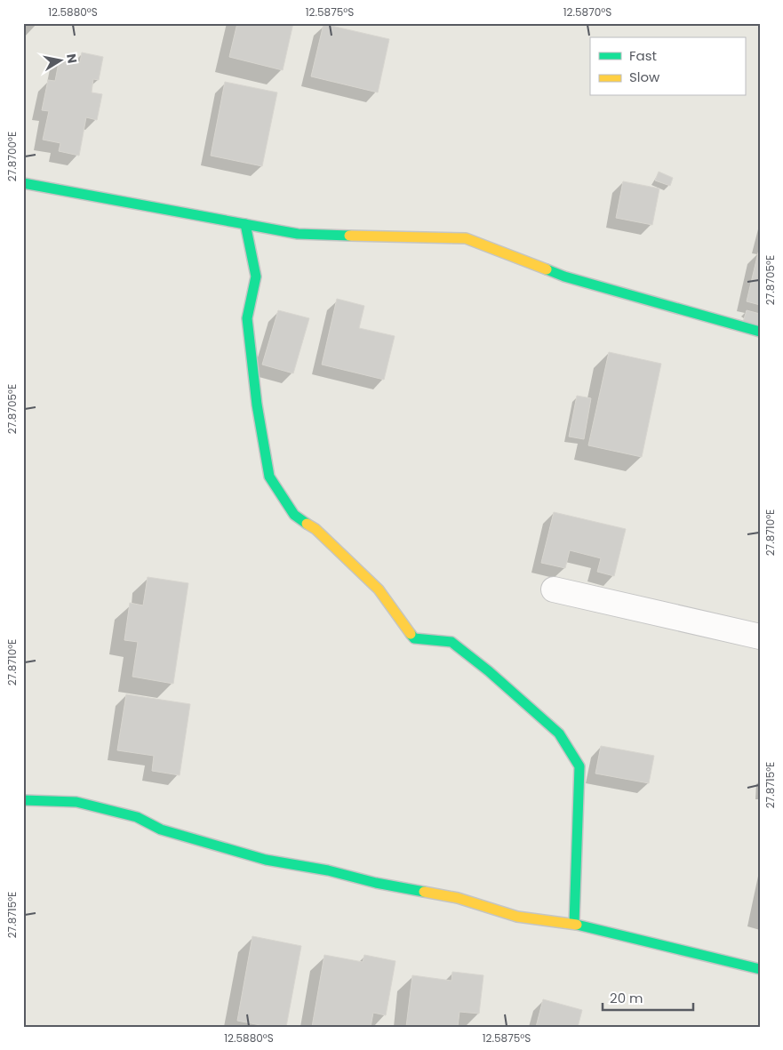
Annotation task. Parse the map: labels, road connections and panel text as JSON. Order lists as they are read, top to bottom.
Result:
{
  "legend": ["Fast", "Slow"],
  "scale_bar": "20 m",
  "north": "right",
  "coordinates": [
    "12.5880°S",
    "12.5875°S",
    "12.5870°S",
    "27.8700°E",
    "27.8705°E",
    "27.8710°E",
    "27.8715°E"
  ]
}
